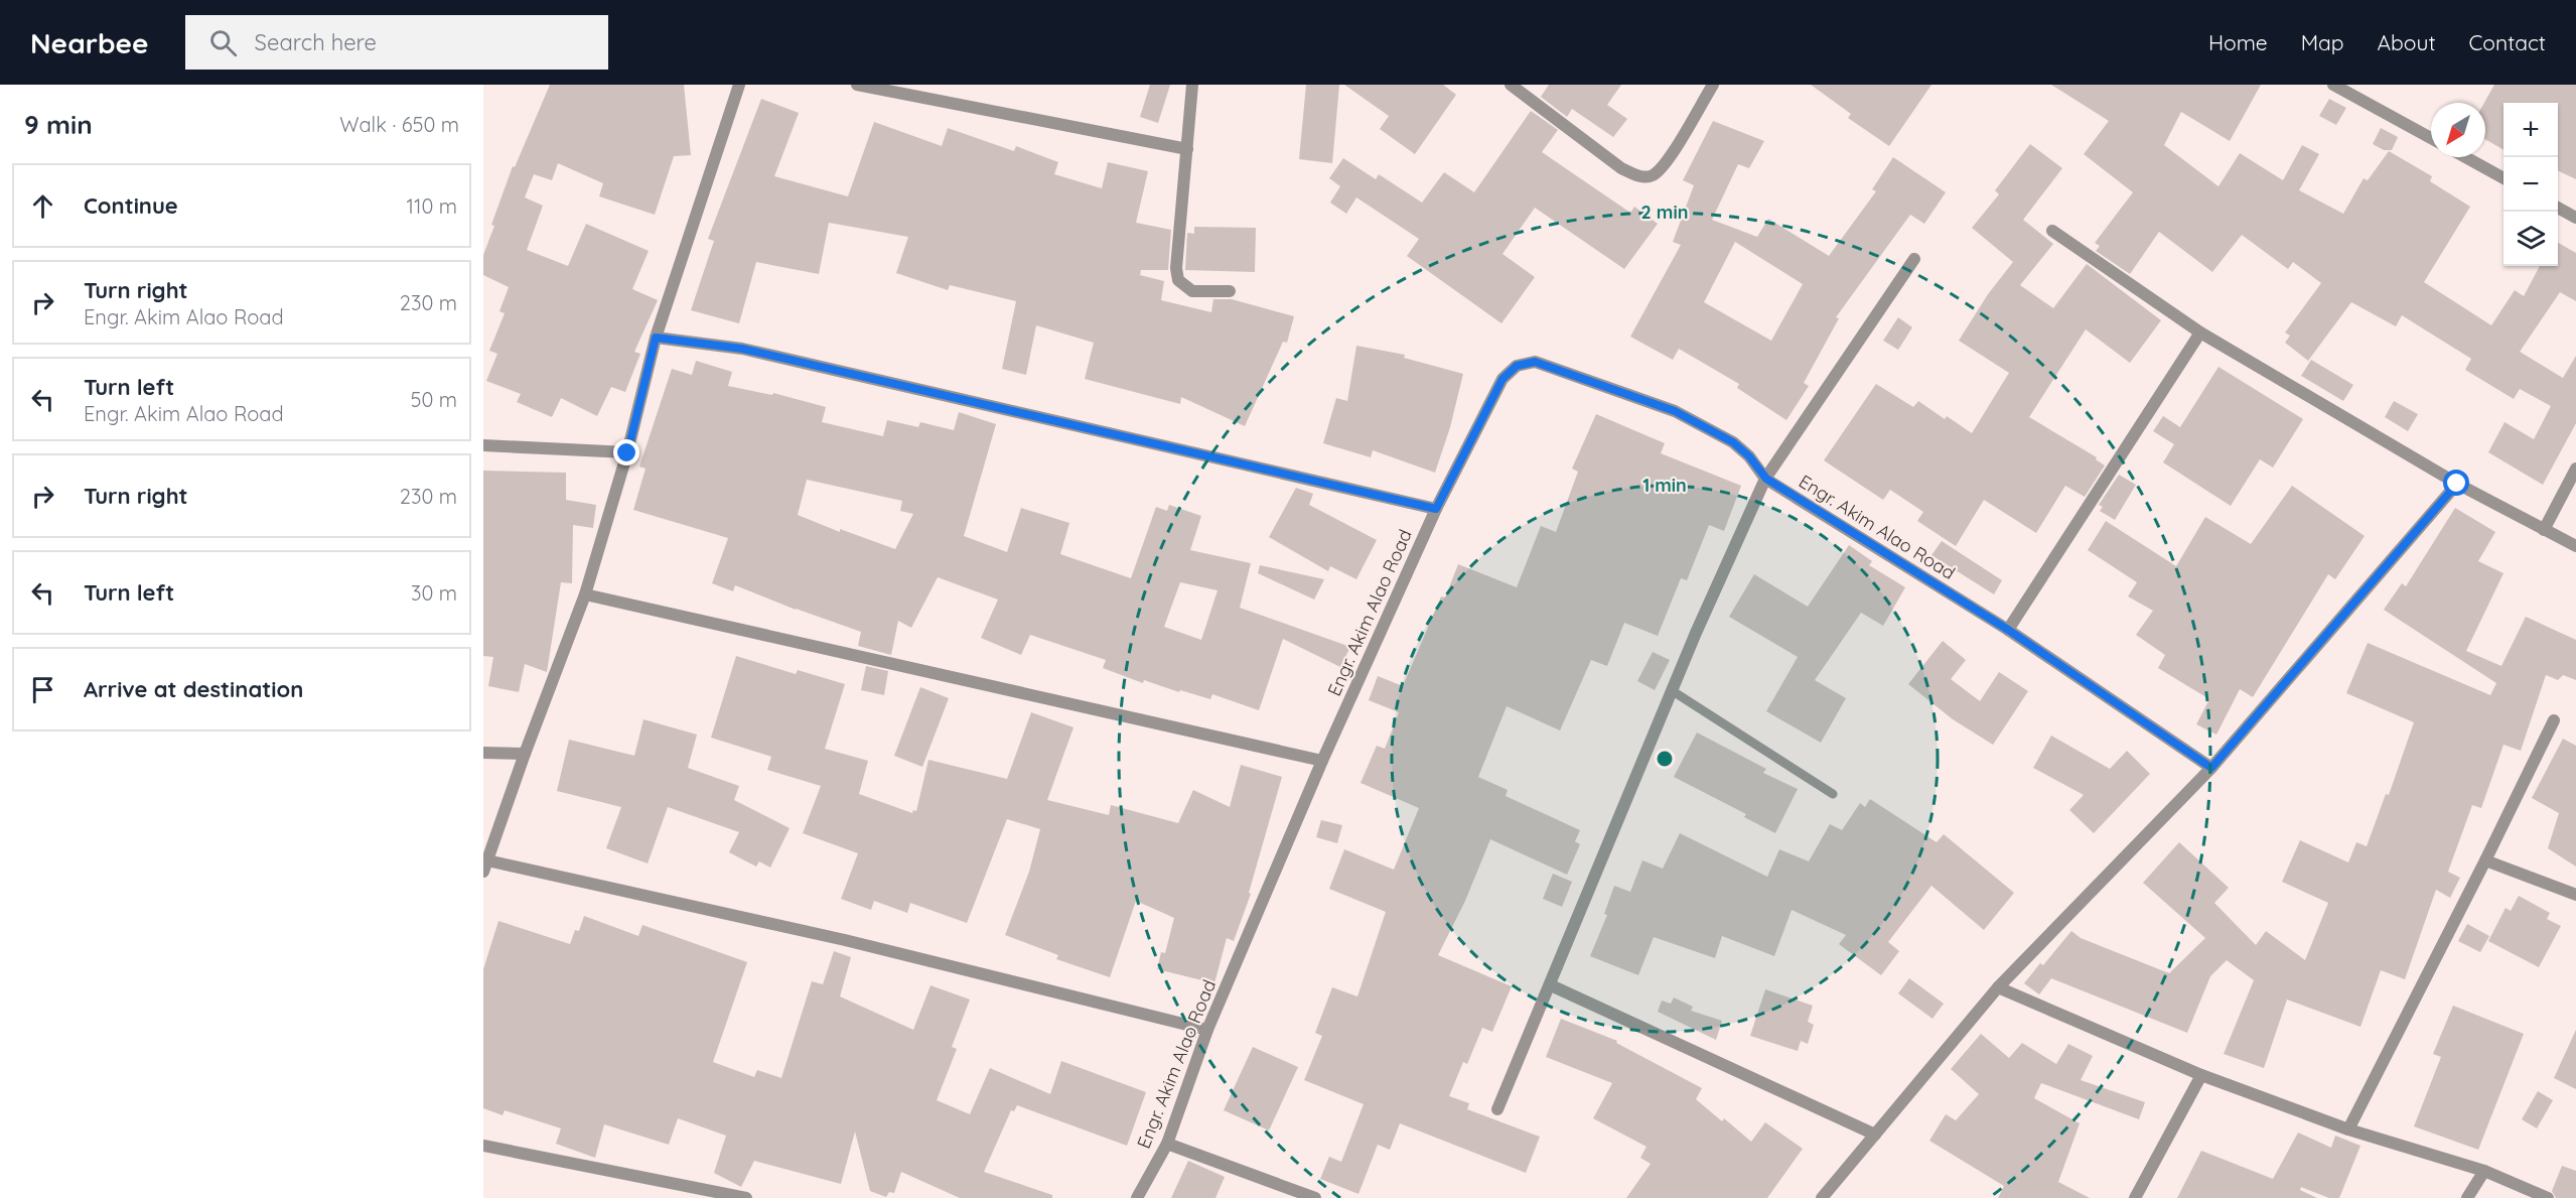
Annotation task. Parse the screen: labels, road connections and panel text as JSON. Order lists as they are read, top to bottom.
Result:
{
  "streets": {
    "street": ["Engr. Akim Alao Road"]
  },
  "north": "bottom left",
  "page": {
    "header": "Nearbee",
    "search": "Search here",
    "nav": [
      "Home",
      "Map",
      "About",
      "Contact"
    ],
    "heading": ["9 min", "Walk · 650 m"],
    "map_buttons": ["+", "−"],
    "list": [
      ["Continue", "110 m"],
      ["Turn right", "Engr. Akim Alao Road", "230 m"],
      ["Turn left", "Engr. Akim Alao Road", "50 m"],
      ["Turn right", "230 m"],
      ["Turn left", "30 m"],
      "Arrive at destination"
    ]
  },
  "rings": ["2 min", "1 min"]
}
